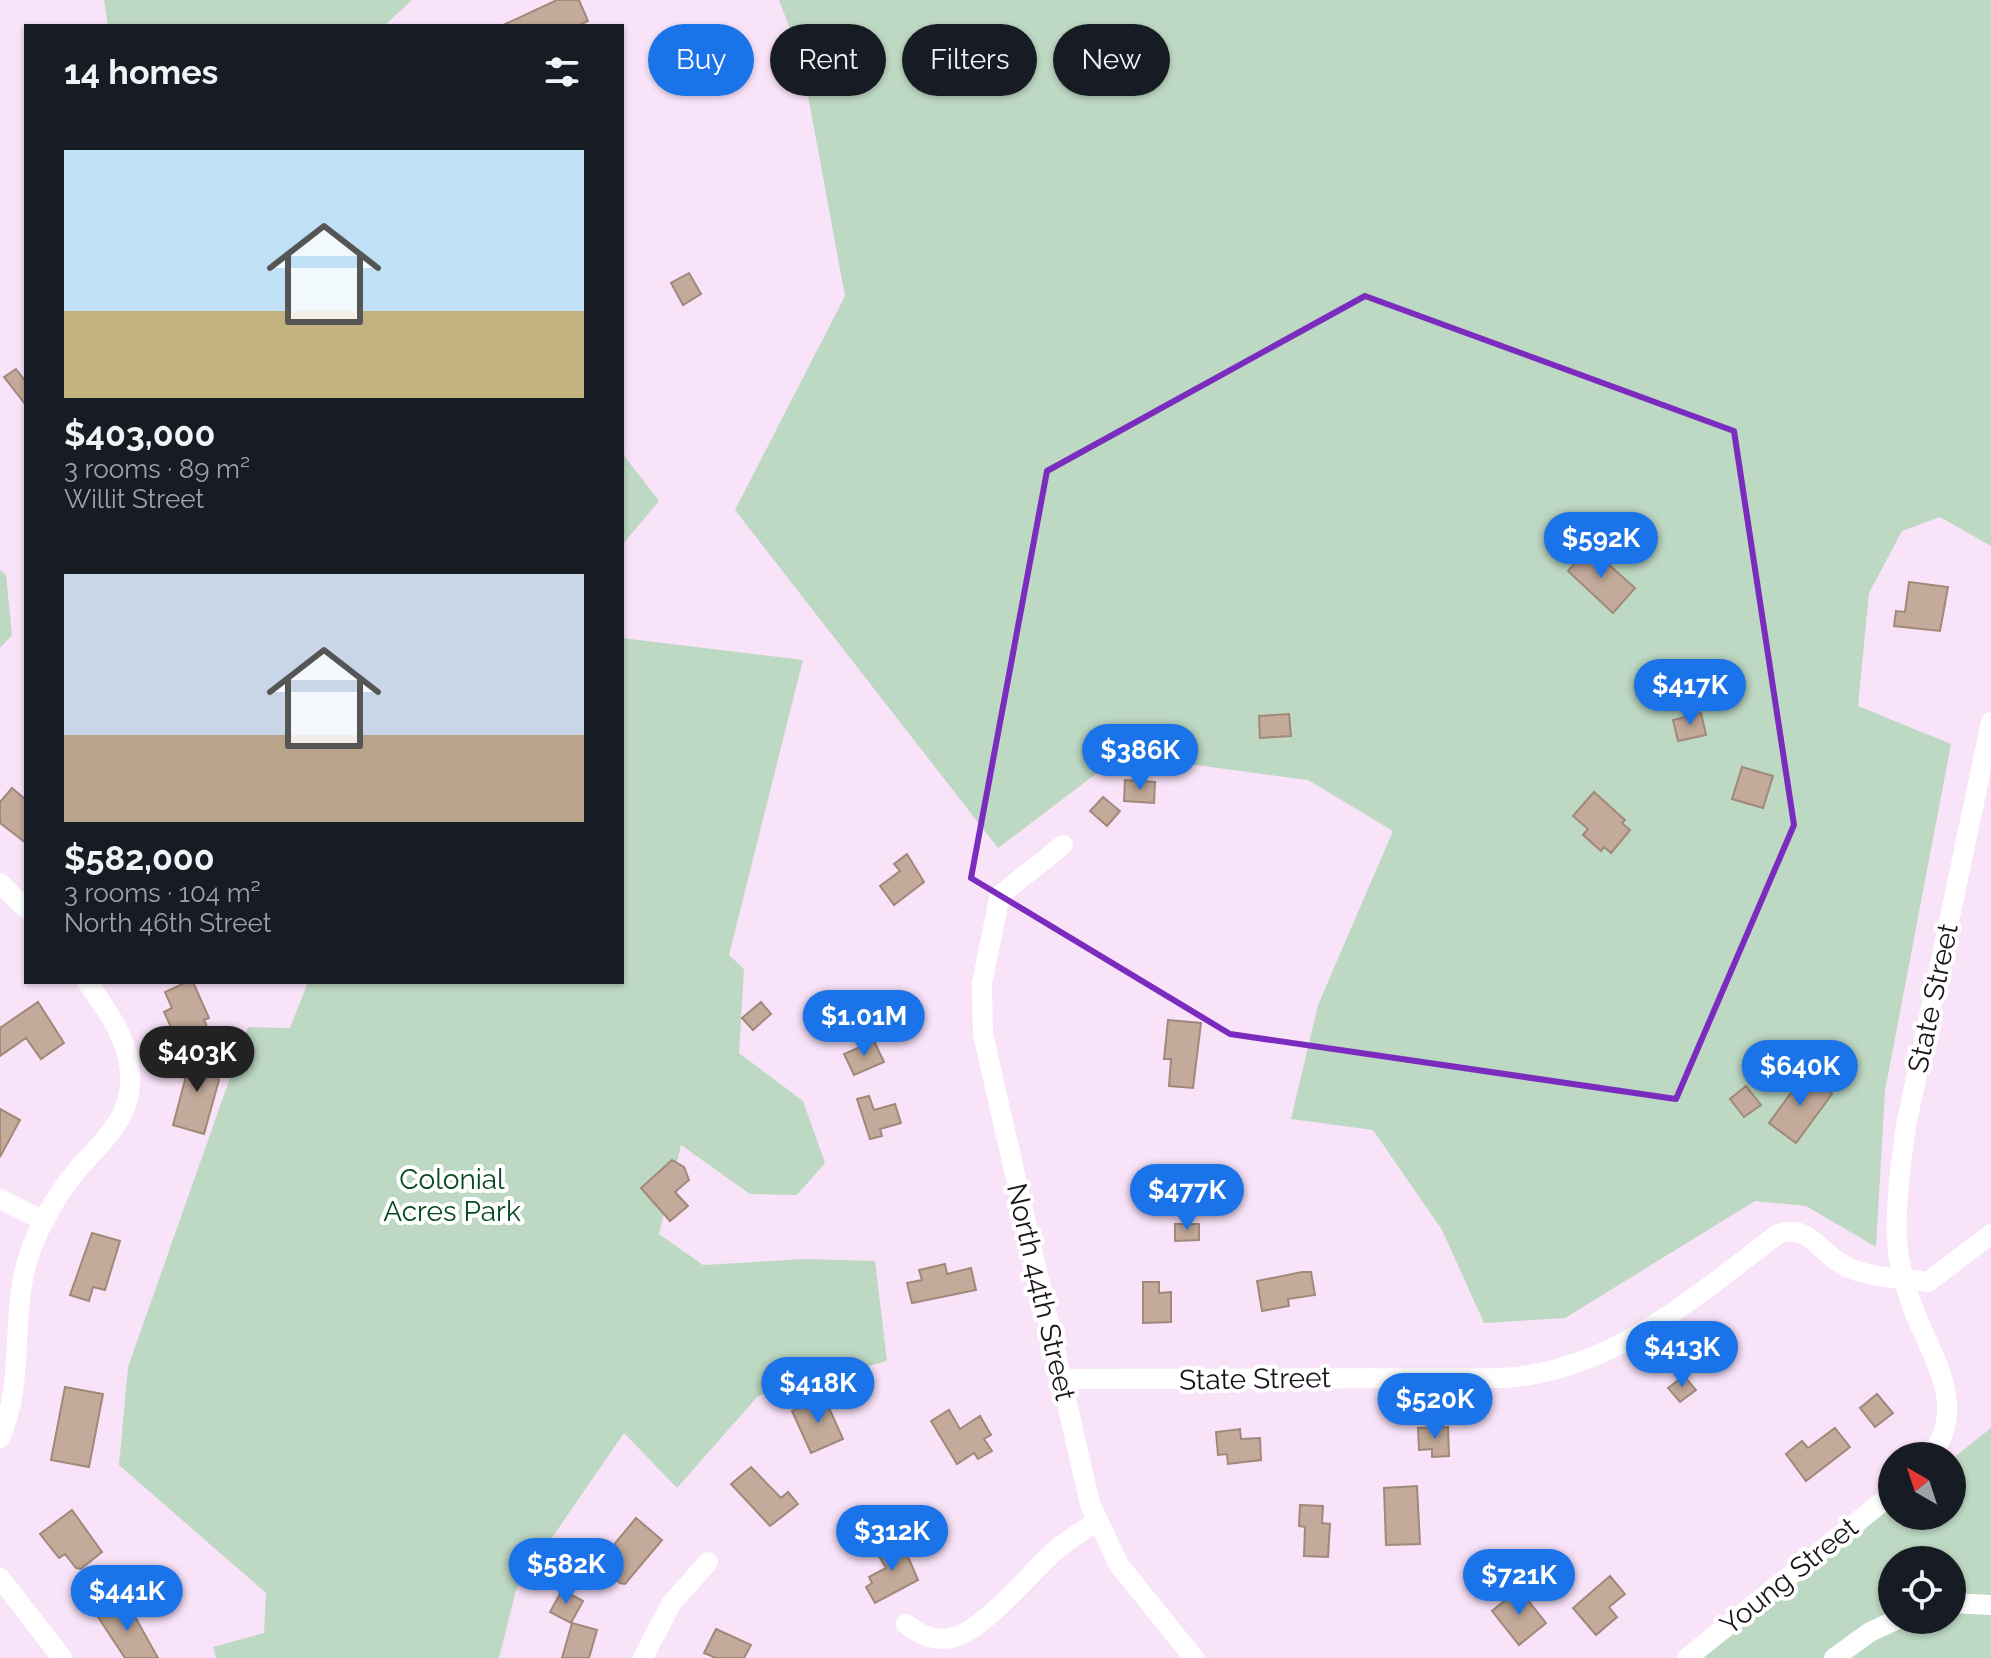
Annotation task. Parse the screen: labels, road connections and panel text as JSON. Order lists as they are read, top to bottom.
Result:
{
  "streets": {
    "street": ["State Street", "North 44th Street", "Young Street"]
  },
  "crossings": [
    ["State Street", "North 44th Street"]
  ],
  "parks": ["Colonial Acres Park"],
  "north": "top left",
  "page": {
    "chip": [
      "Buy",
      "Rent",
      "Filters",
      "New"
    ],
    "heading": "14 homes",
    "list": [
      {
        "name": "$403,000",
        "note": "3 rooms · 89 m² · Willit Street"
      },
      {
        "name": "$582,000",
        "note": "3 rooms · 104 m² · North 46th Street"
      }
    ],
    "price": [
      "$592K",
      "$417K",
      "$386K",
      "$1.01M",
      "$403K",
      "$640K",
      "$477K",
      "$413K",
      "$418K",
      "$520K",
      "$312K",
      "$582K",
      "$721K",
      "$441K"
    ]
  }
}
